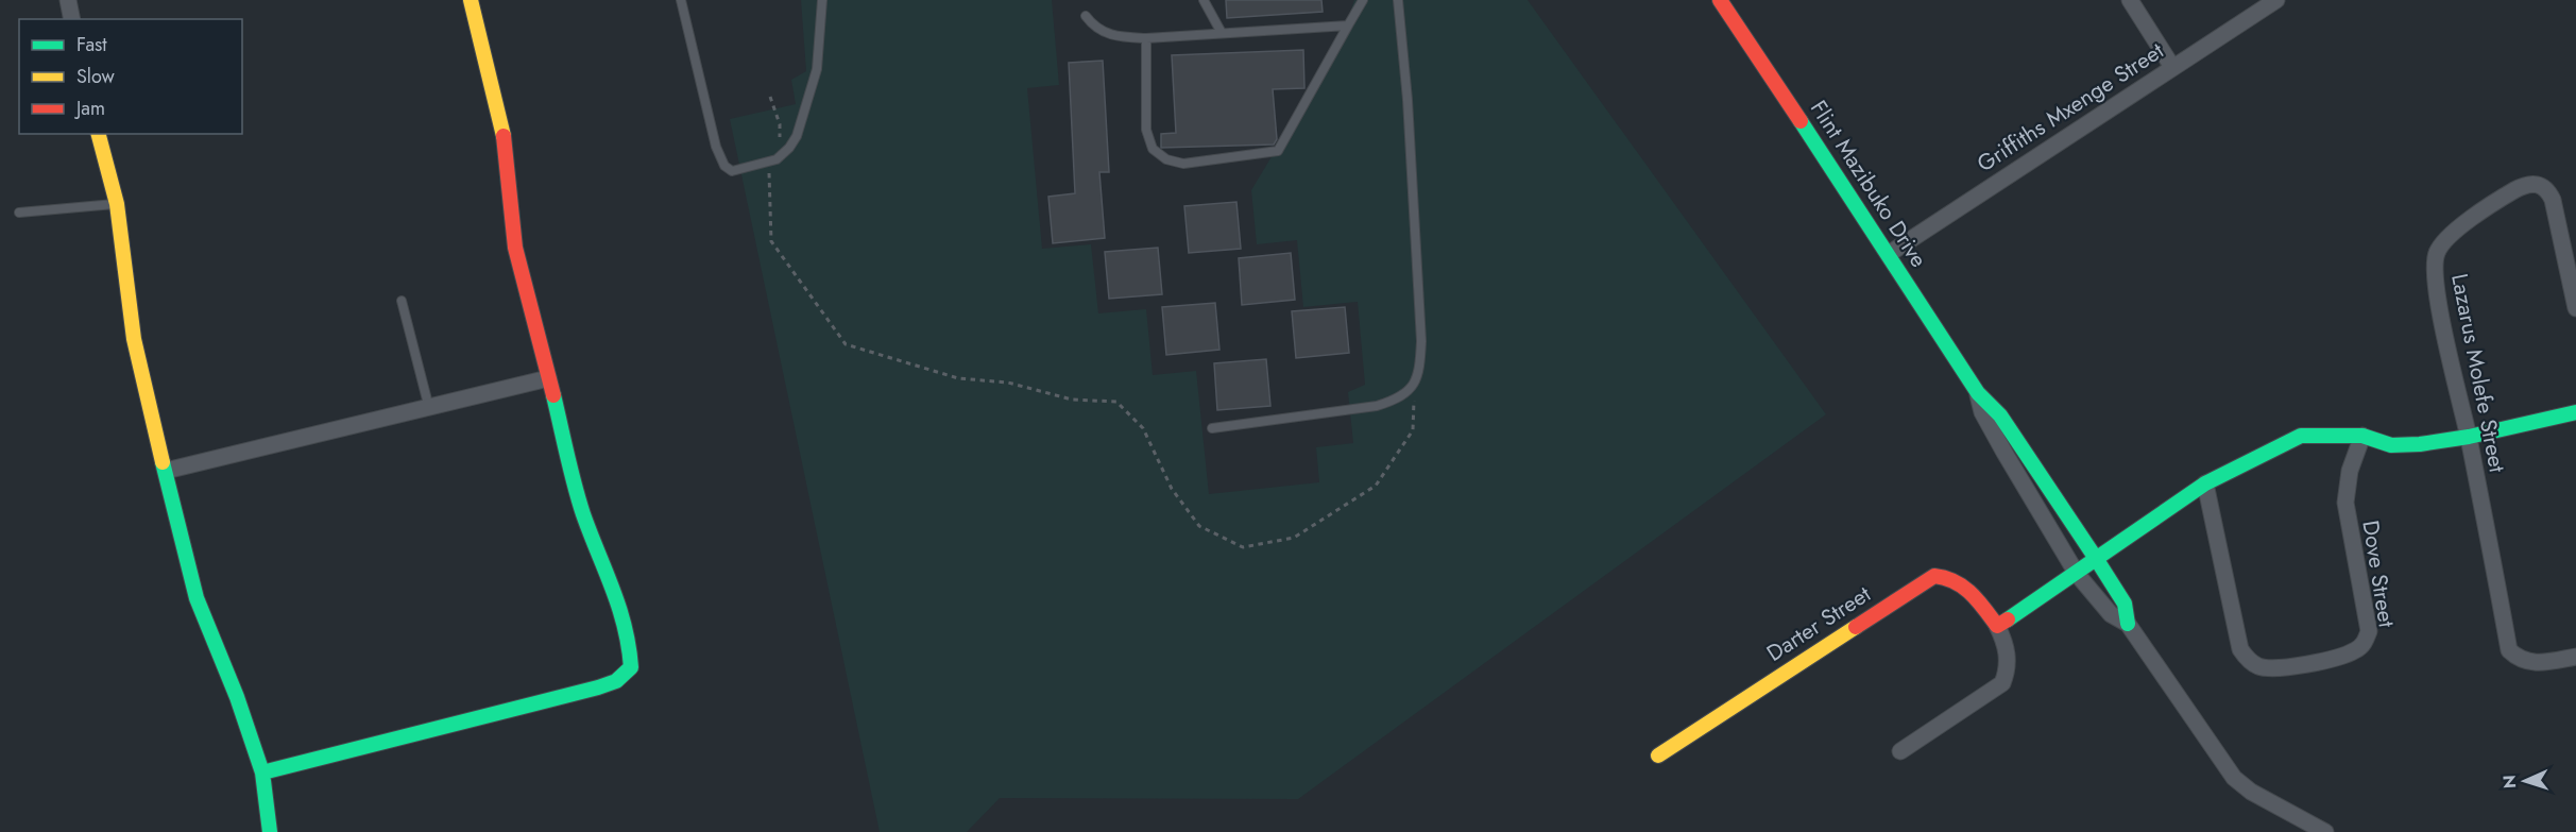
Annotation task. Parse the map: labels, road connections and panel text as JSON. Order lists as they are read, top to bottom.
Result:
{
  "streets": {
    "street": [
      "Griffiths Mxenge Street",
      "Flint Mazibuko Drive",
      "Lazarus Molefe Street",
      "Dove Street",
      "Darter Street"
    ]
  },
  "crossings": [
    ["Griffiths Mxenge Street", "Flint Mazibuko Drive"]
  ],
  "legend": ["Fast", "Slow", "Jam"],
  "north": "left"
}
